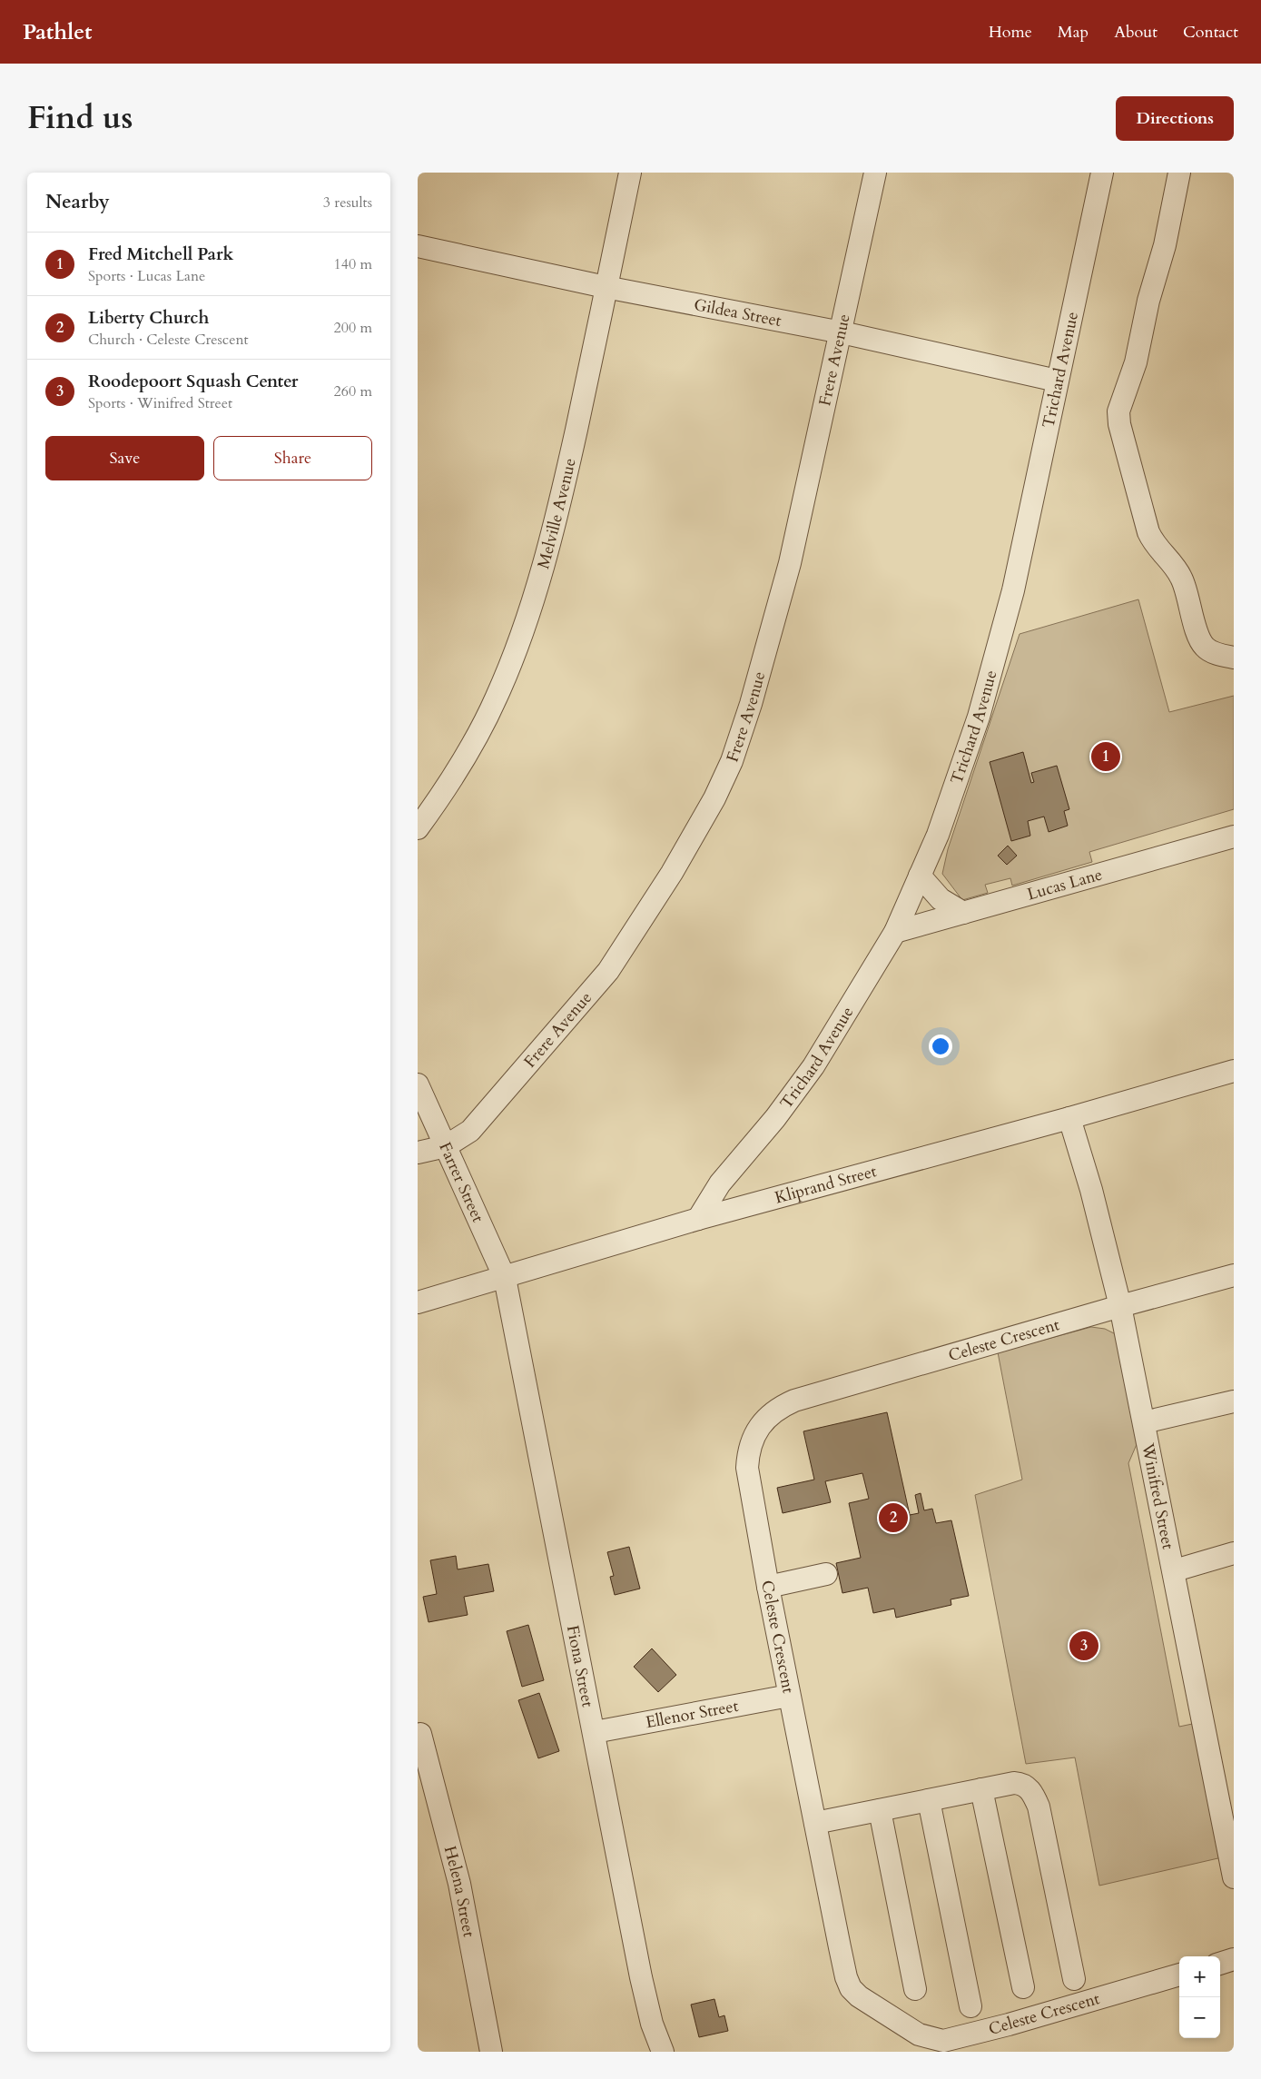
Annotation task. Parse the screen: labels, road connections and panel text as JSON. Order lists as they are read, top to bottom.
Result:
{
  "streets": {
    "street": [
      "Gildea Street",
      "Frere Avenue",
      "Trichard Avenue",
      "Melville Avenue",
      "Lucas Lane",
      "Farrer Street",
      "Kliprand Street",
      "Celeste Crescent",
      "Winifred Street",
      "Fiona Street",
      "Ellenor Street",
      "Helena Street"
    ]
  },
  "crossings": [
    ["Gildea Street", "Frere Avenue"],
    ["Gildea Street", "Trichard Avenue"],
    ["Gildea Street", "Melville Avenue"],
    ["Frere Avenue", "Farrer Street"],
    ["Trichard Avenue", "Lucas Lane"],
    ["Trichard Avenue", "Kliprand Street"],
    ["Farrer Street", "Kliprand Street"],
    ["Farrer Street", "Fiona Street"],
    ["Kliprand Street", "Winifred Street"],
    ["Kliprand Street", "Fiona Street"],
    ["Celeste Crescent", "Winifred Street"],
    ["Celeste Crescent", "Ellenor Street"],
    ["Fiona Street", "Ellenor Street"]
  ],
  "page": {
    "header": "Pathlet",
    "nav": [
      "Home",
      "Map",
      "About",
      "Contact"
    ],
    "title": "Find us",
    "buttons": [
      "Directions",
      ["Save", "Share"]
    ],
    "heading": ["Nearby", "3 results"],
    "list": [
      {
        "mark": "1",
        "name": "Fred Mitchell Park",
        "note": "Sports · Lucas Lane",
        "value": "140 m"
      },
      {
        "mark": "2",
        "name": "Liberty Church",
        "note": "Church · Celeste Crescent",
        "value": "200 m"
      },
      {
        "mark": "3",
        "name": "Roodepoort Squash Center",
        "note": "Sports · Winifred Street",
        "value": "260 m"
      }
    ],
    "pins": ["1", "2", "3"],
    "map_buttons": ["+", "−"]
  }
}
